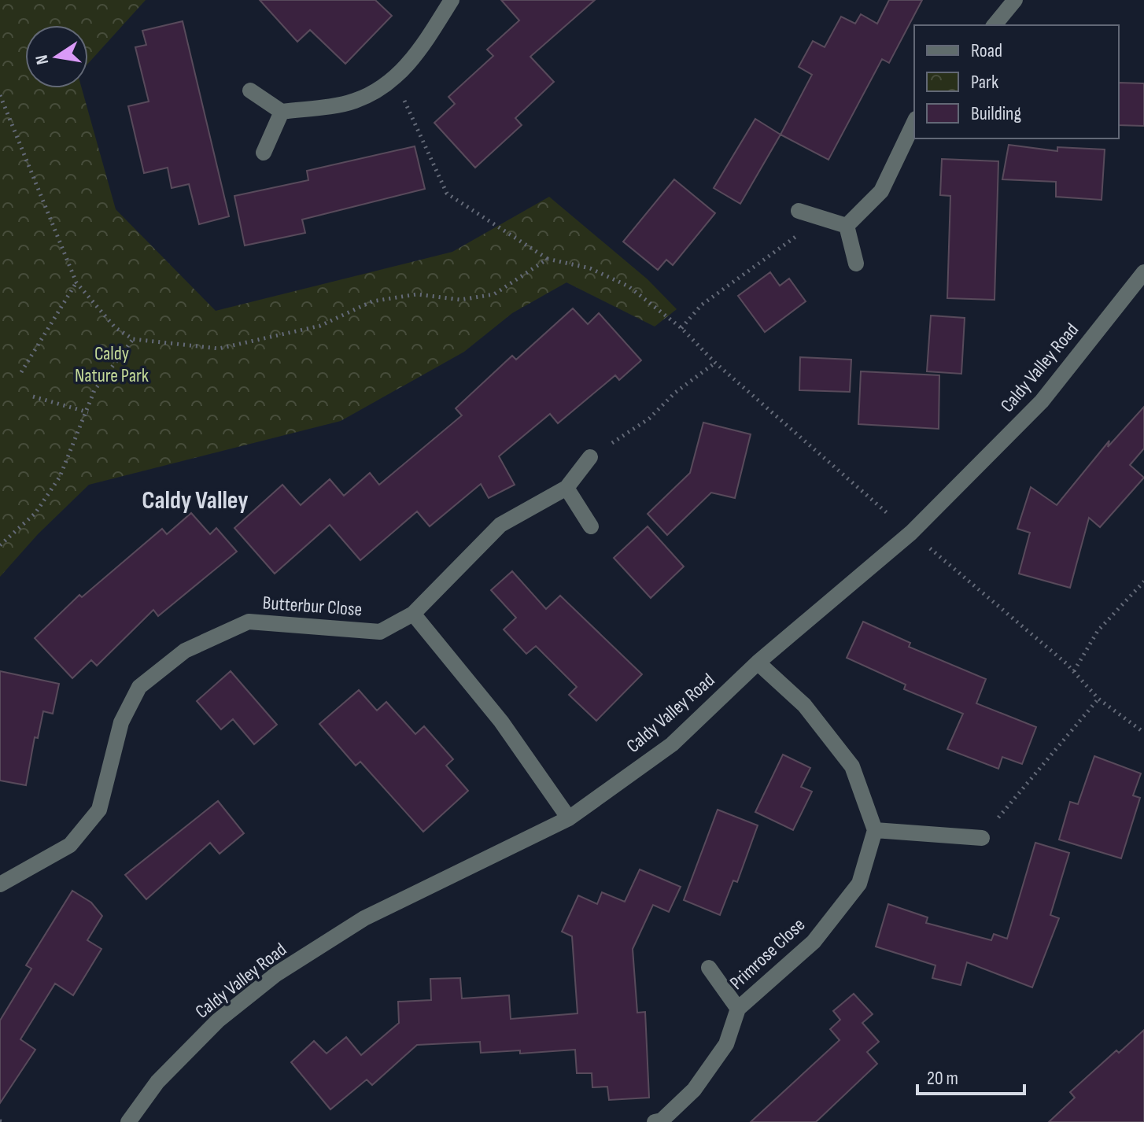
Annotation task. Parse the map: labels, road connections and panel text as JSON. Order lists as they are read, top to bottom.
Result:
{
  "streets": {
    "street": ["Caldy Valley Road", "Butterbur Close", "Primrose Close"]
  },
  "districts": ["Caldy Valley"],
  "parks": ["Caldy Nature Park"],
  "legend": ["Road", "Park", "Building"],
  "scale_bar": "20 m",
  "north": "left"
}
